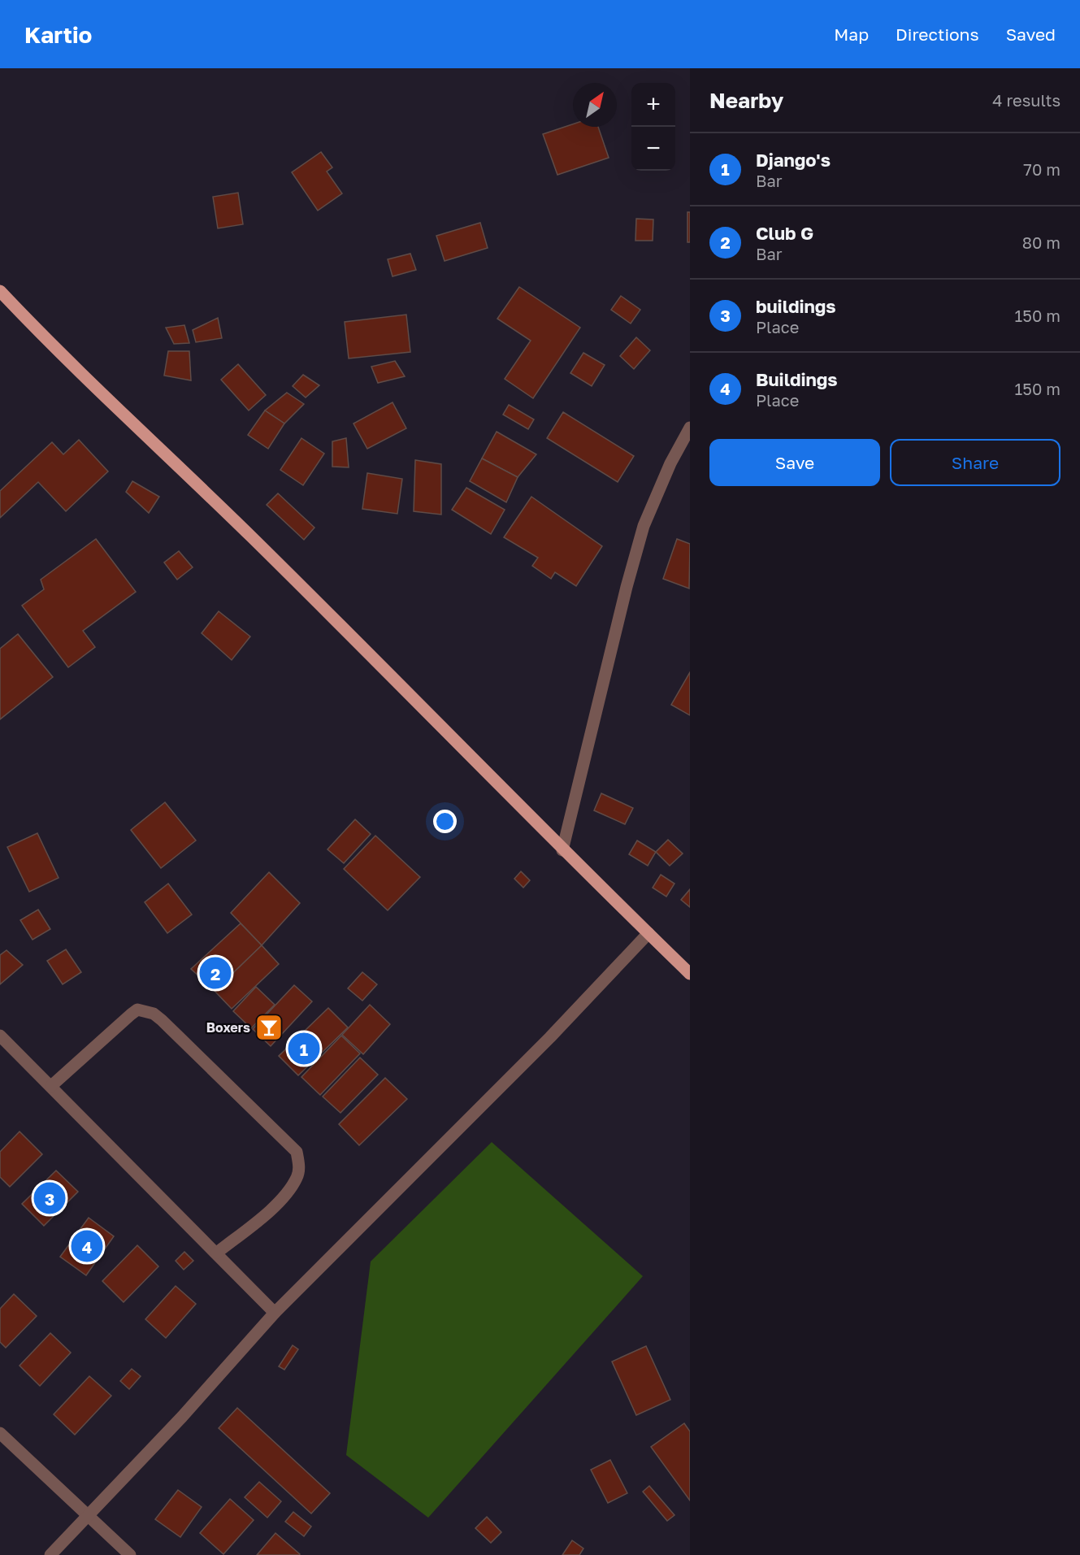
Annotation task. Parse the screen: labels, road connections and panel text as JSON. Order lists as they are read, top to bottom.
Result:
{
  "places": {
    "bar": ["Boxers"]
  },
  "north": "top right",
  "page": {
    "header": "Kartio",
    "nav": ["Map", "Directions", "Saved"],
    "heading": ["Nearby", "4 results"],
    "map_buttons": ["+", "−"],
    "list": [
      {
        "mark": "1",
        "name": "Django's",
        "note": "Bar",
        "value": "70 m"
      },
      {
        "mark": "2",
        "name": "Club G",
        "note": "Bar",
        "value": "80 m"
      },
      {
        "mark": "3",
        "name": "buildings",
        "note": "Place",
        "value": "150 m"
      },
      {
        "mark": "4",
        "name": "Buildings",
        "note": "Place",
        "value": "150 m"
      }
    ],
    "buttons": ["Save", "Share"],
    "pins": [
      "2",
      "1",
      "3",
      "4"
    ]
  }
}
